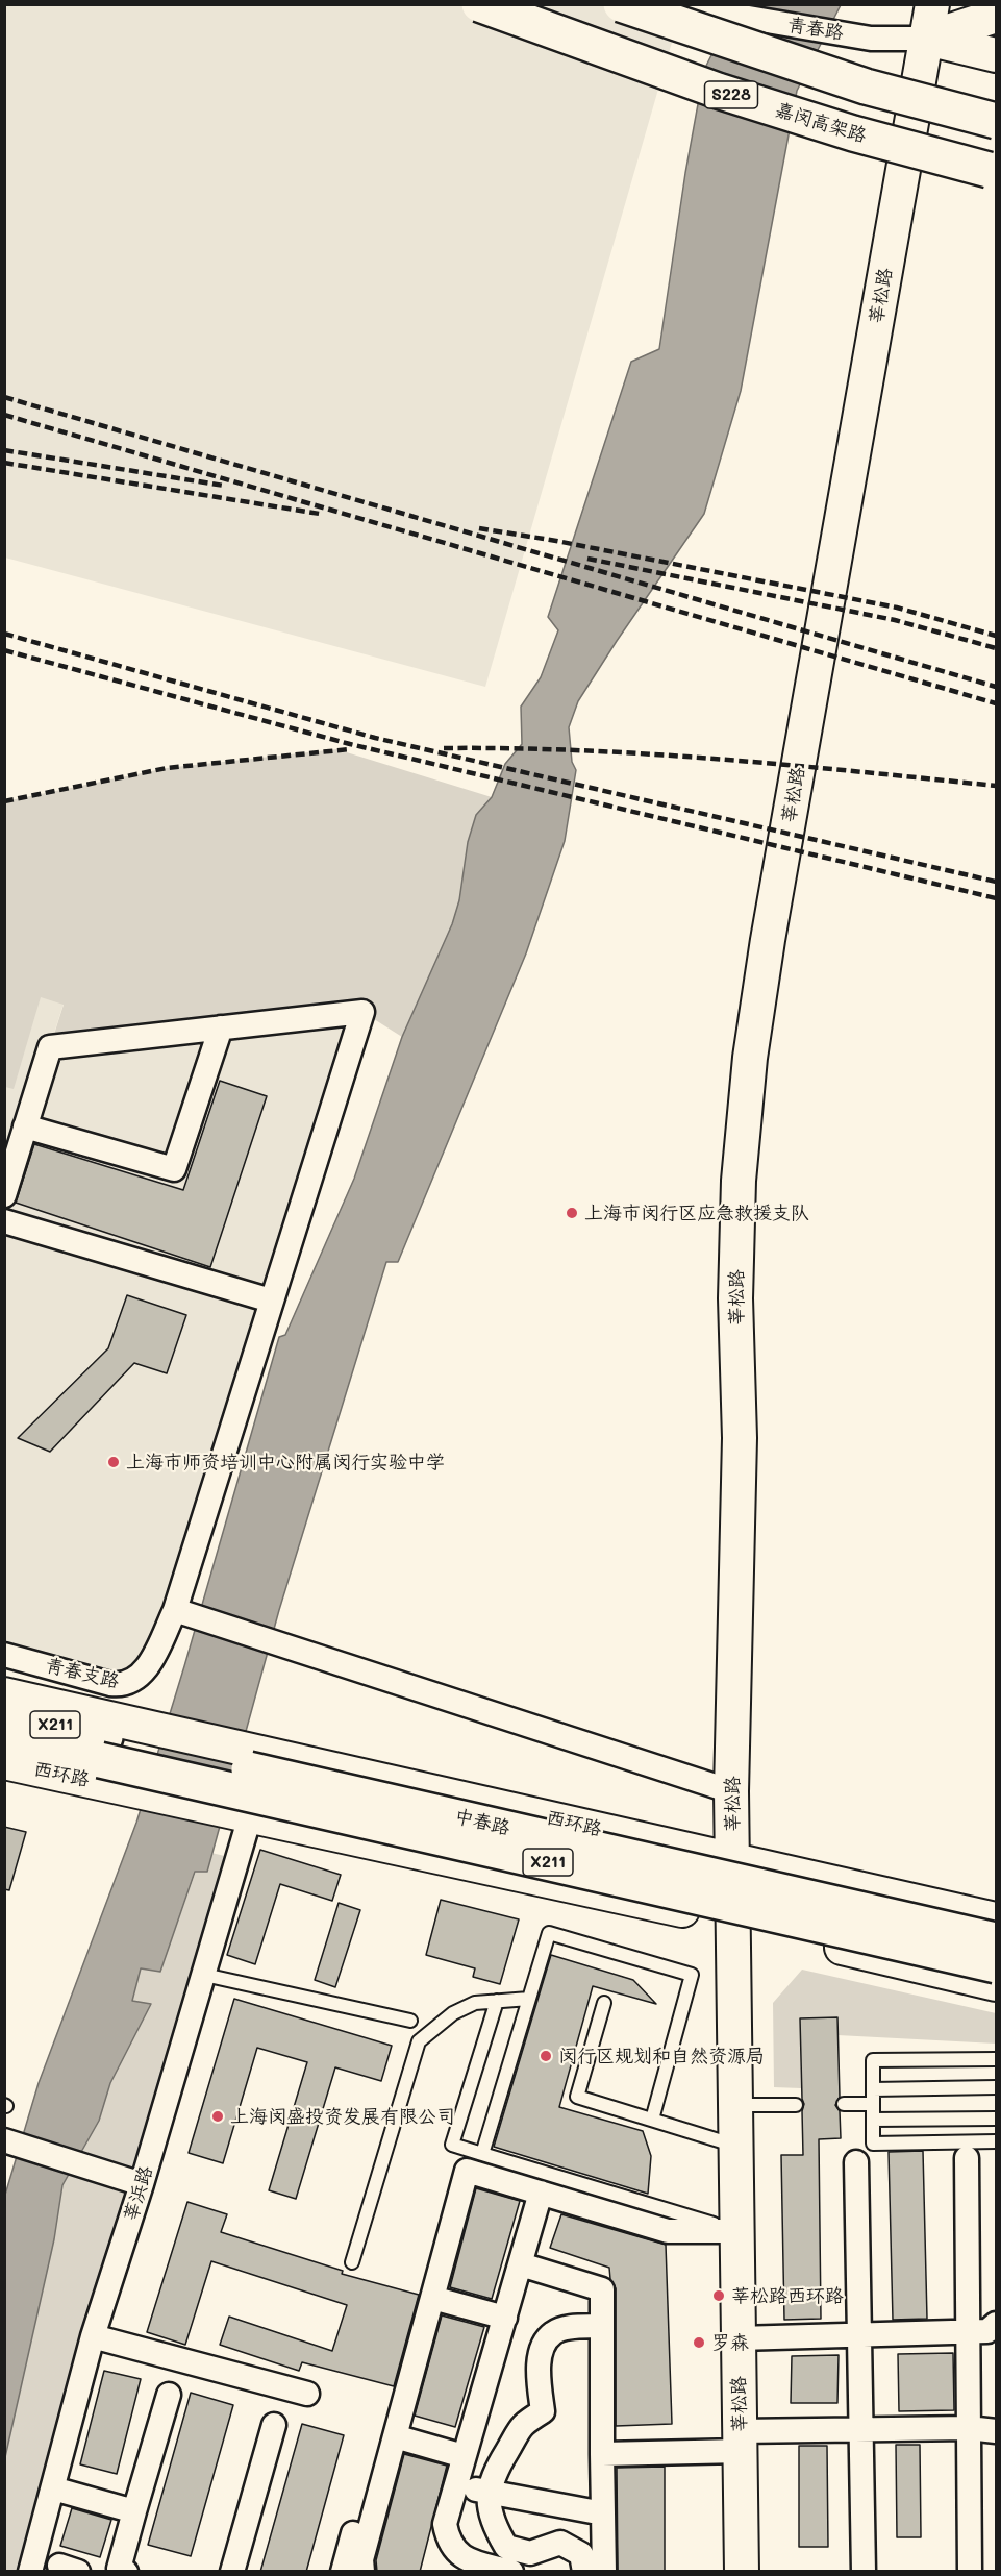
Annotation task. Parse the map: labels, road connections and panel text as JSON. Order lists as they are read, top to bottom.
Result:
{
  "streets": {
    "main road": [
      "S228",
      "嘉闵高架路",
      "莘松路",
      "X211",
      "西环路",
      "中春路"
    ],
    "street": ["青春路", "青春支路", "莘浜路"]
  },
  "crossings": [
    ["青春路", "莘松路"],
    ["莘松路", "西环路"],
    ["西环路", "中春路"],
    ["西环路", "莘浜路"]
  ],
  "places": [
    "上海市闵行区应急救援支队",
    "上海市师资培训中心附属闵行实验中学",
    "闵行区规划和自然资源局",
    "上海闵盛投资发展有限公司",
    "莘松路西环路",
    "罗森"
  ]
}
